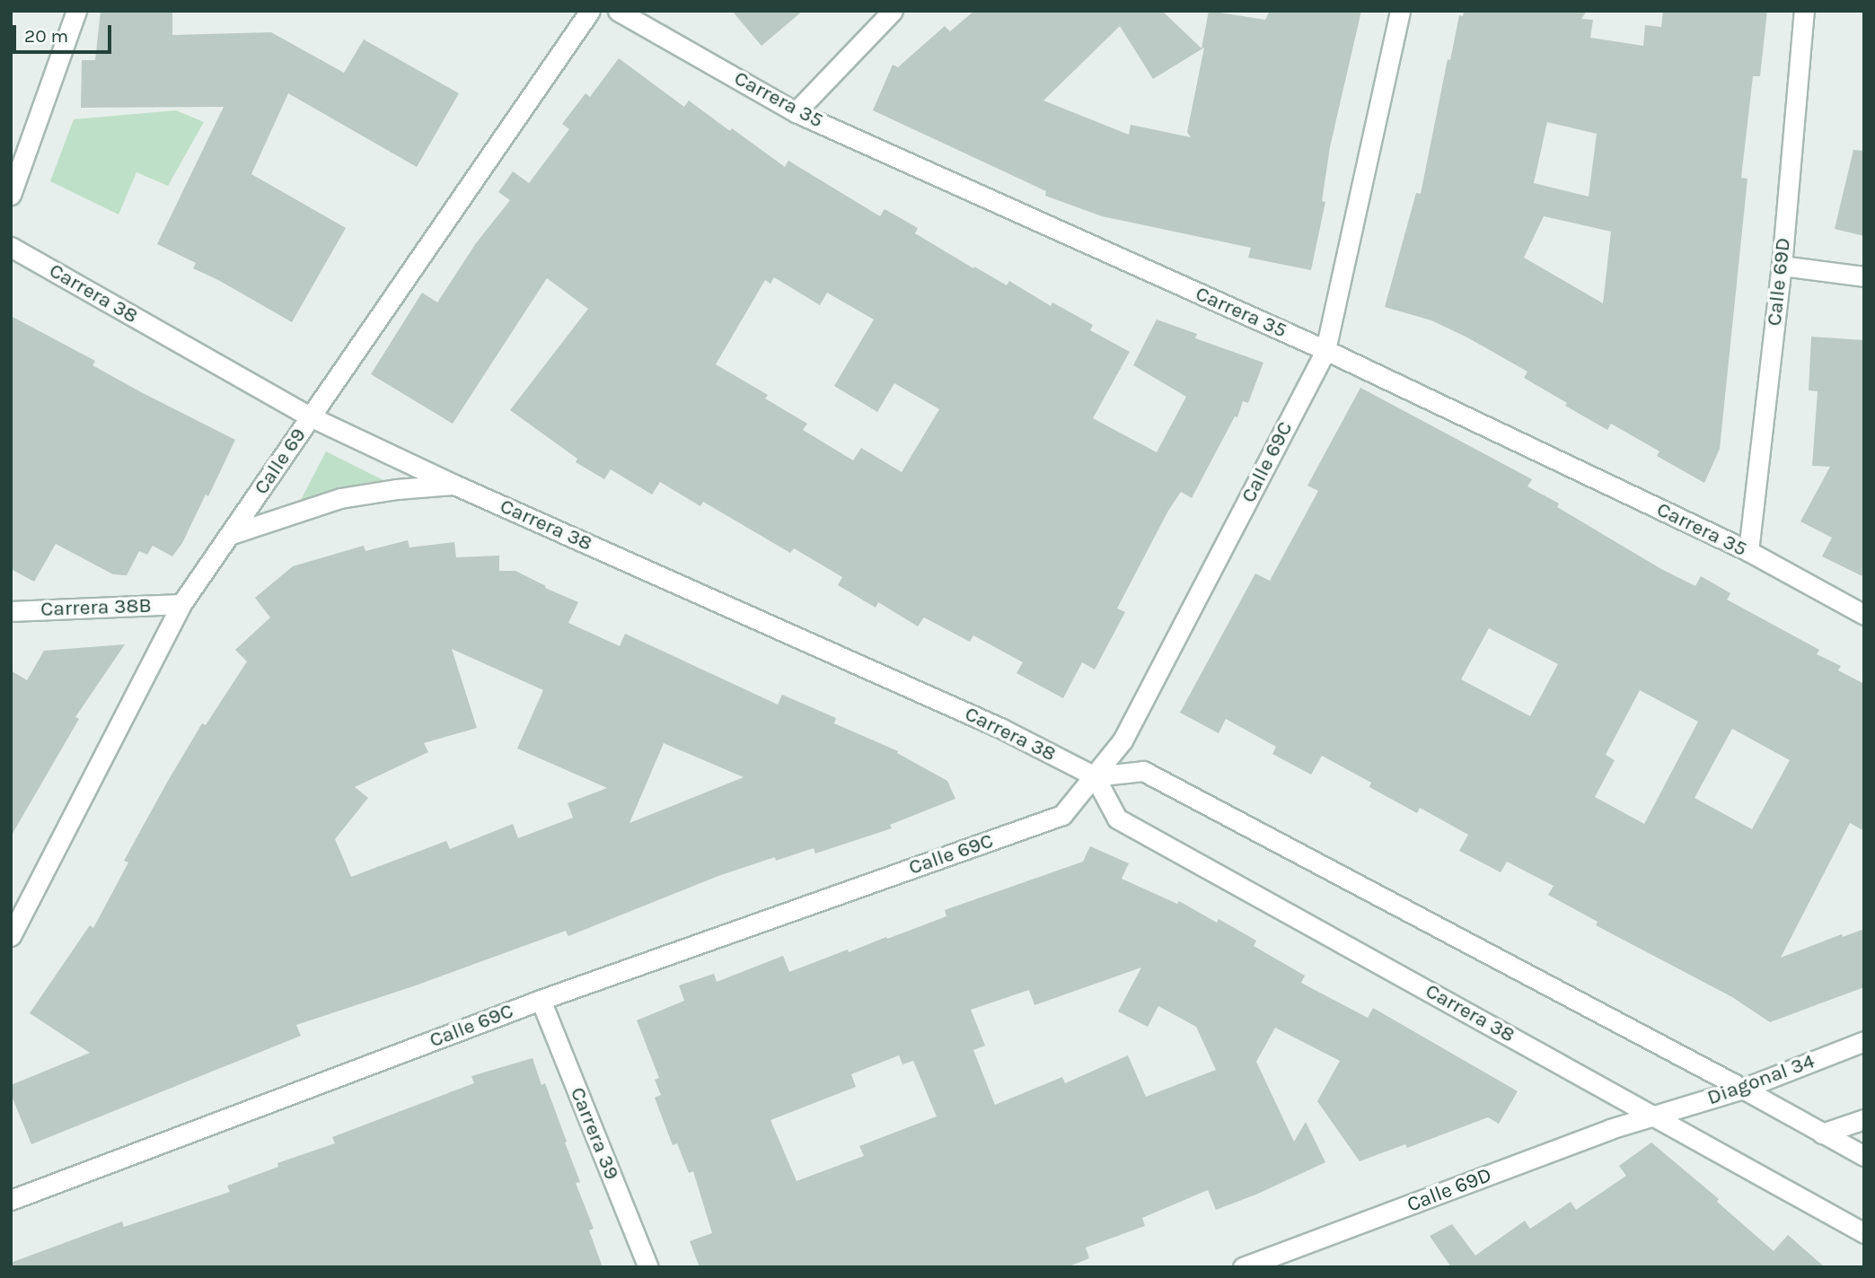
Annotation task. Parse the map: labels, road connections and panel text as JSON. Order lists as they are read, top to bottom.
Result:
{
  "streets": {
    "street": [
      "Carrera 35",
      "Calle 69D",
      "Carrera 38",
      "Calle 69",
      "Calle 69C",
      "Carrera 38B",
      "Diagonal 34",
      "Carrera 39"
    ]
  },
  "crossings": [
    ["Carrera 35", "Calle 69D"],
    ["Carrera 35", "Calle 69C"],
    ["Calle 69D", "Carrera 38"],
    ["Calle 69D", "Diagonal 34"],
    ["Carrera 38", "Calle 69"],
    ["Carrera 38", "Calle 69C"],
    ["Carrera 38", "Diagonal 34"],
    ["Calle 69", "Carrera 38B"],
    ["Calle 69C", "Carrera 39"]
  ],
  "scale_bar": "20 m"
}
